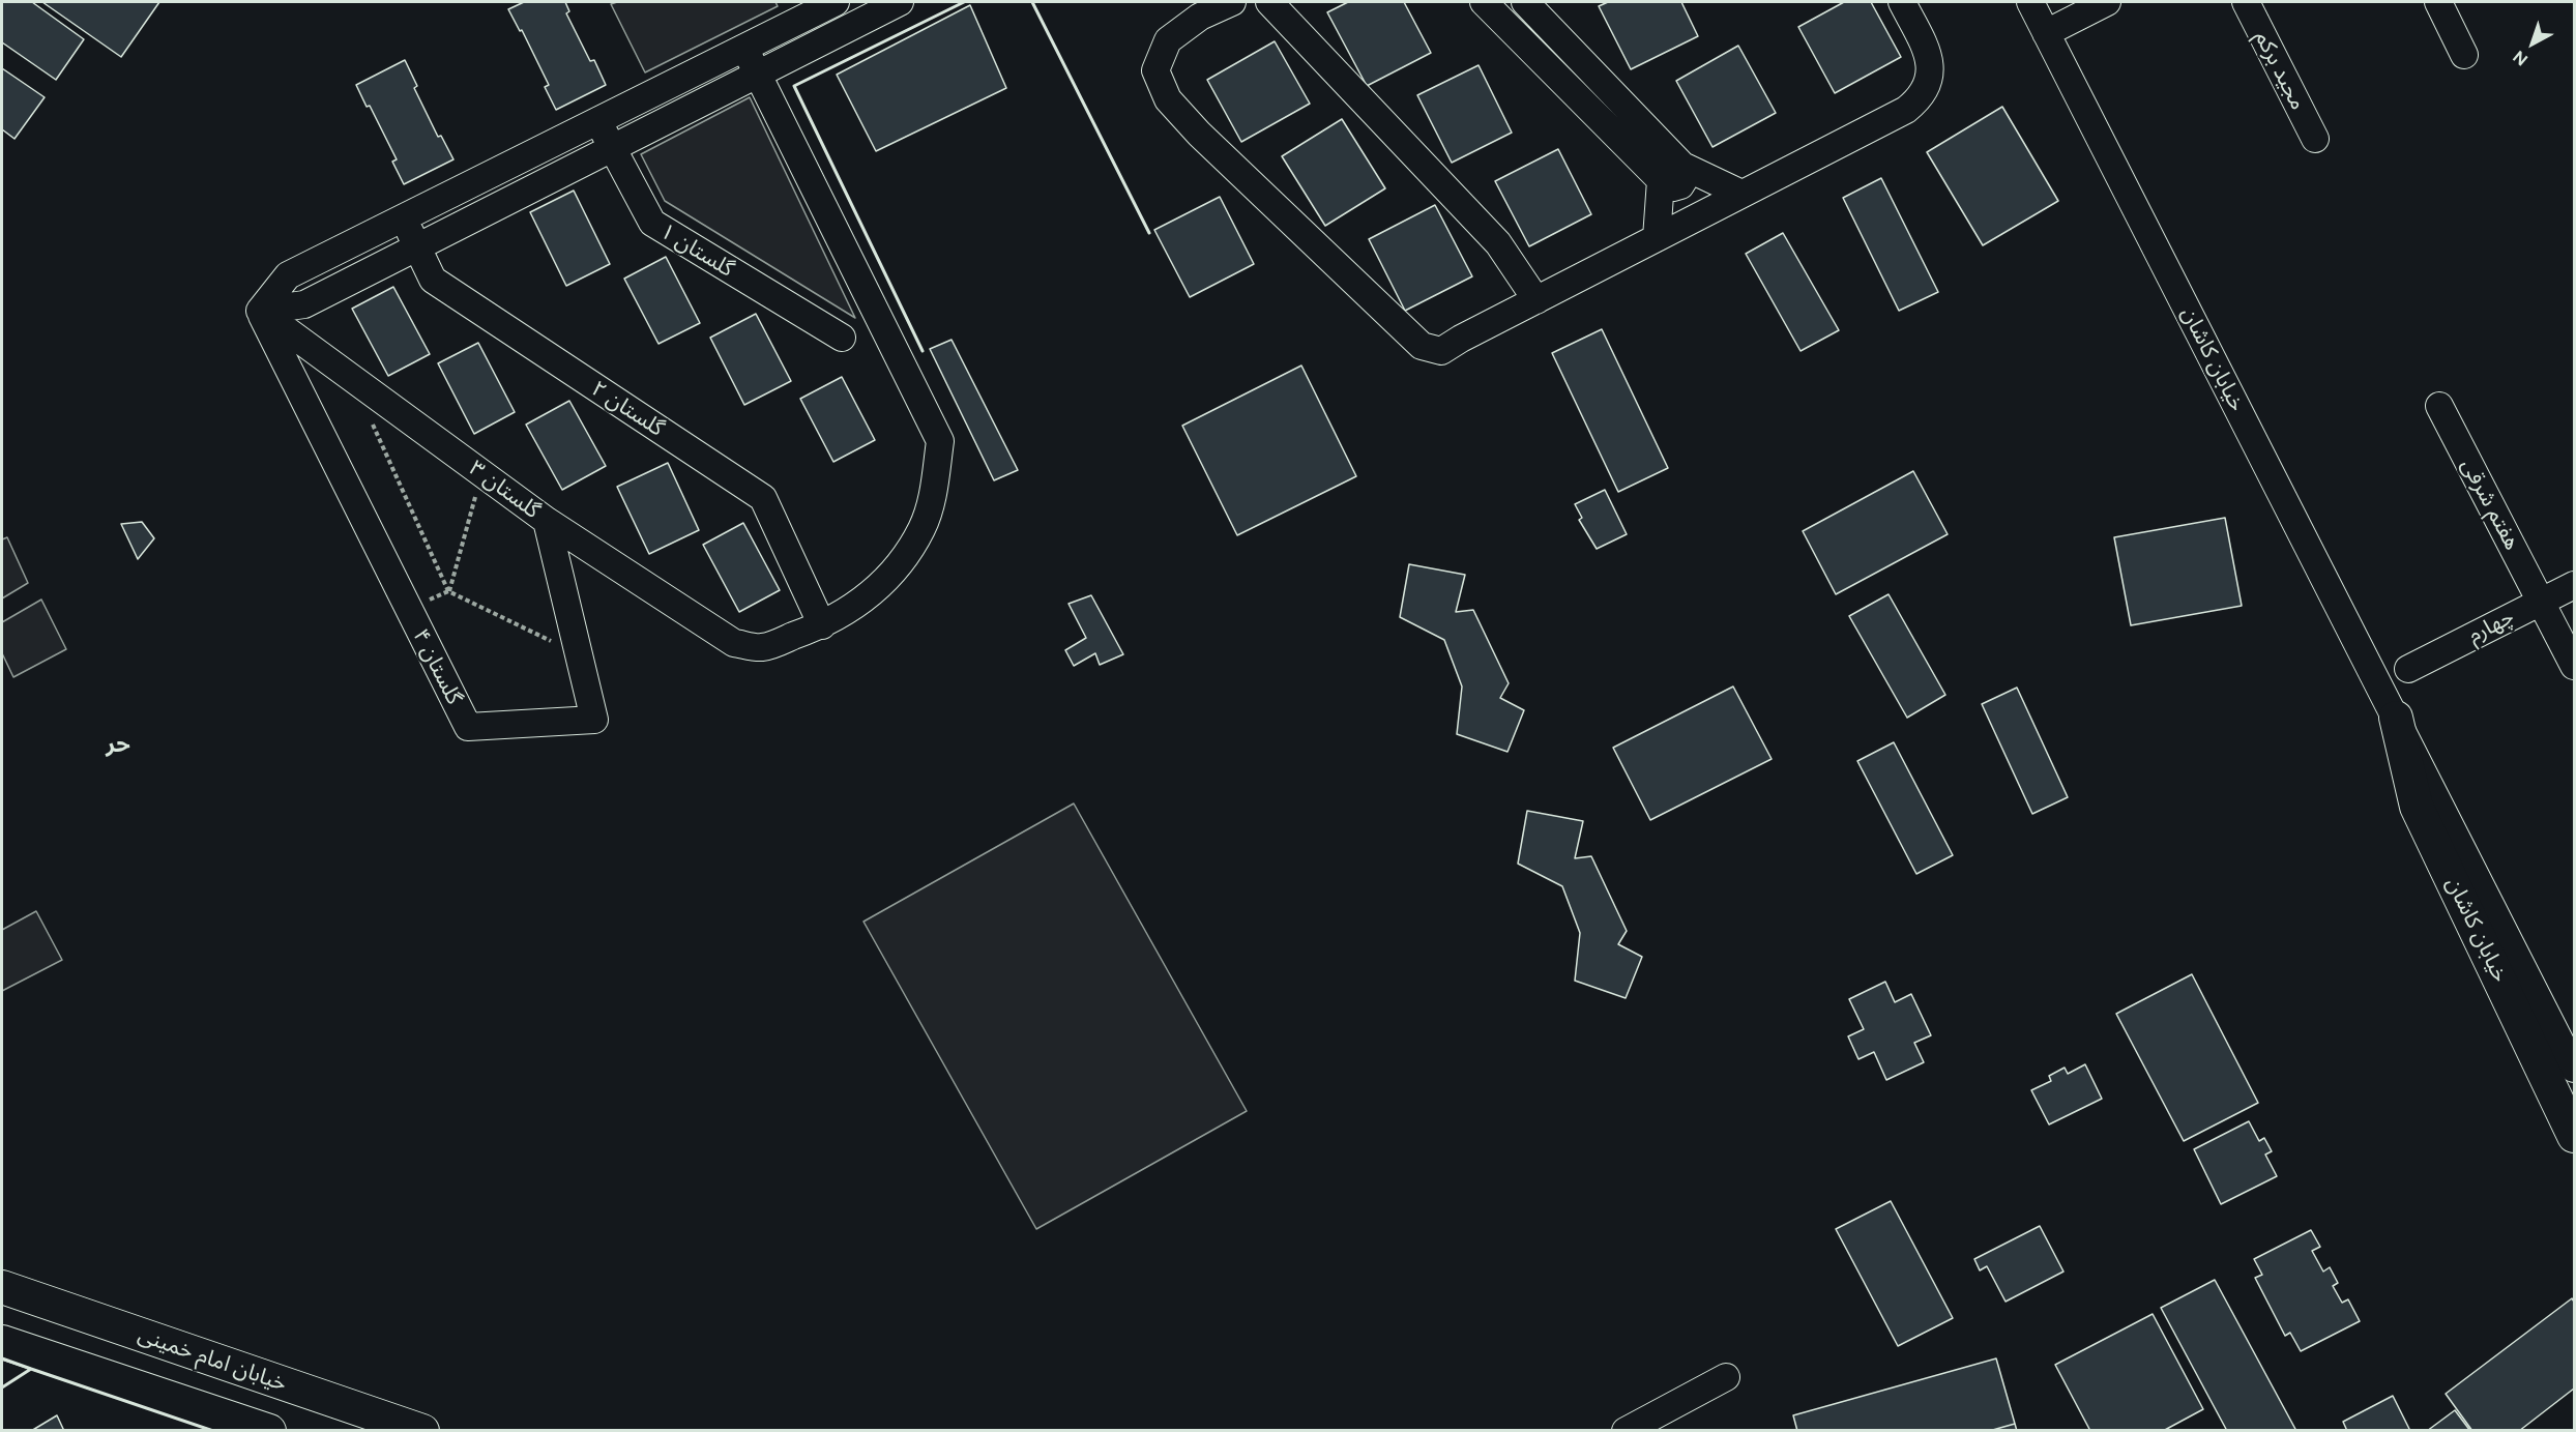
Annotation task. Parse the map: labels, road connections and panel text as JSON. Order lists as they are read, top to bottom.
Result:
{
  "streets": {
    "main road": ["خیابان کاشان", "خیابان امام خمینی"],
    "street": [
      "مجید برکم",
      "گلستان ۱",
      "گلستان ۲",
      "گلستان ۳",
      "هفتم شرقی",
      "چهارم",
      "گلستان ۴"
    ]
  },
  "crossings": [
    ["گلستان ۲", "گلستان ۳"],
    ["گلستان ۳", "گلستان ۴"],
    ["هفتم شرقی", "چهارم"]
  ],
  "districts": ["حر"],
  "north": "bottom left"
}
